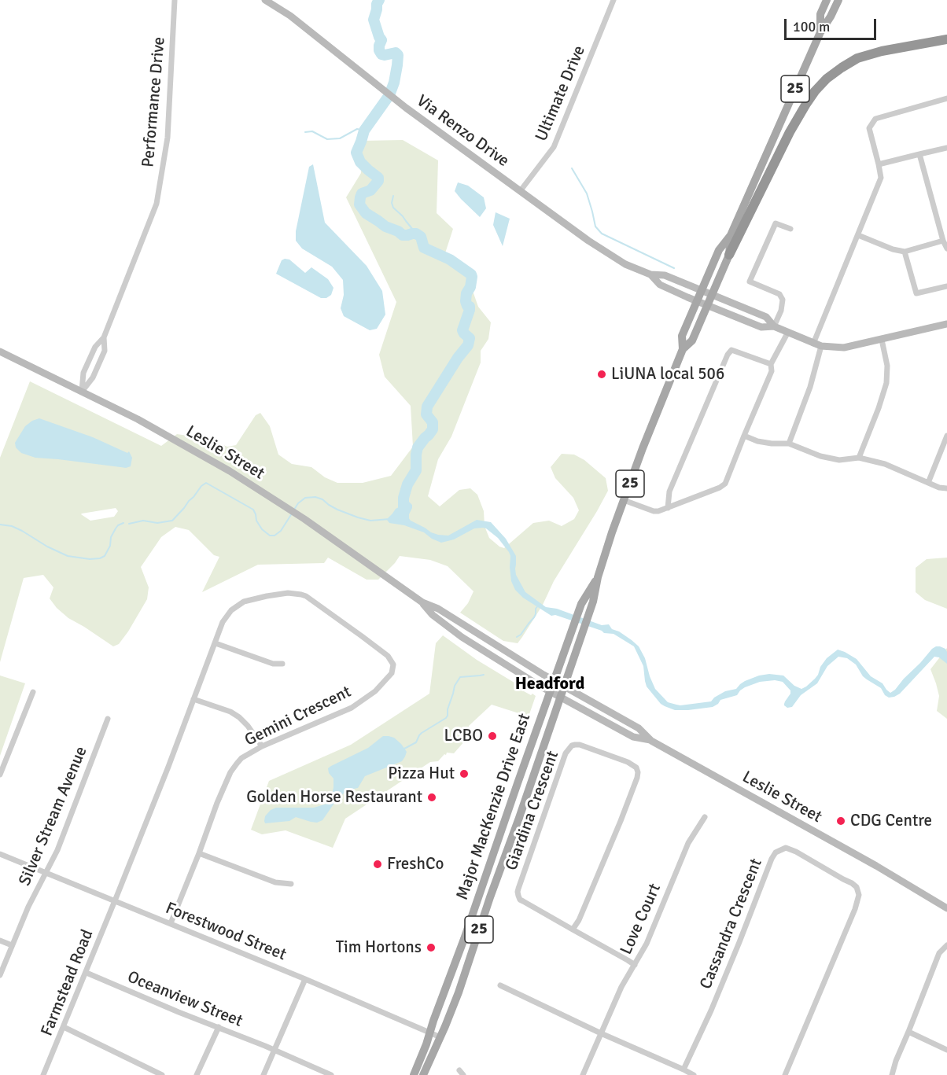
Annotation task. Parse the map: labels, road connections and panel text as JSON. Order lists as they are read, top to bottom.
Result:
{
  "streets": {
    "main road": [
      "25",
      "Via Renzo Drive",
      "Leslie Street",
      "Major MacKenzie Drive East"
    ],
    "street": [
      "Ultimate Drive",
      "Performance Drive",
      "Gemini Crescent",
      "Giardina Crescent",
      "Silver Stream Avenue",
      "Love Court",
      "Cassandra Crescent",
      "Forestwood Street",
      "Farmstead Road",
      "Oceanview Street"
    ]
  },
  "crossings": [
    ["Ultimate Drive", "Via Renzo Drive"],
    ["Performance Drive", "Leslie Street"],
    ["Via Renzo Drive", "Major MacKenzie Drive East"],
    ["Leslie Street", "Major MacKenzie Drive East"],
    ["Gemini Crescent", "Forestwood Street"],
    ["Gemini Crescent", "Farmstead Road"],
    ["Major MacKenzie Drive East", "Forestwood Street"],
    ["Giardina Crescent", "Love Court"],
    ["Silver Stream Avenue", "Forestwood Street"],
    ["Forestwood Street", "Farmstead Road"],
    ["Farmstead Road", "Oceanview Street"]
  ],
  "districts": ["Headford"],
  "places": [
    "LiUNA local 506",
    "LCBO",
    "Pizza Hut",
    "Golden Horse Restaurant",
    "CDG Centre",
    "FreshCo",
    "Tim Hortons"
  ],
  "scale_bar": "100 m"
}
